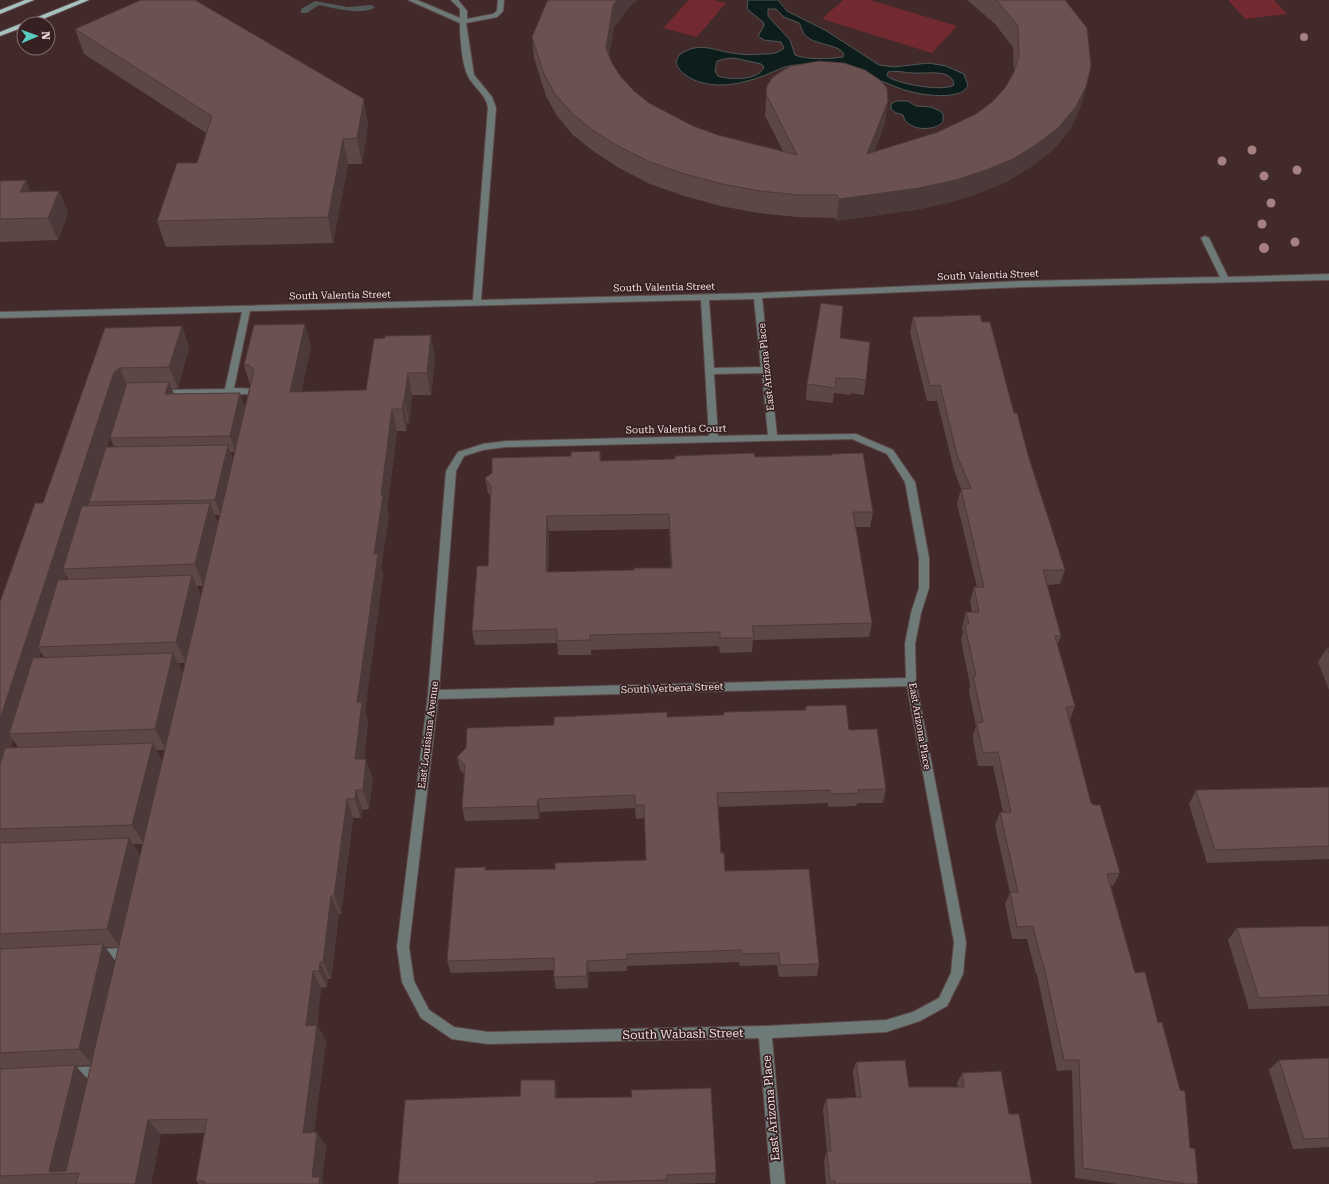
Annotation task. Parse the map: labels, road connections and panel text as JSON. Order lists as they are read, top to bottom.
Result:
{
  "streets": {
    "street": [
      "South Valentia Street",
      "East Arizona Place",
      "South Valentia Court",
      "South Verbena Street",
      "East Louisiana Avenue",
      "South Wabash Street"
    ]
  },
  "crossings": [
    ["South Valentia Street", "East Arizona Place"],
    ["East Arizona Place", "South Valentia Court"],
    ["East Arizona Place", "South Verbena Street"],
    ["East Arizona Place", "South Wabash Street"],
    ["South Valentia Court", "East Louisiana Avenue"],
    ["South Verbena Street", "East Louisiana Avenue"],
    ["East Louisiana Avenue", "South Wabash Street"]
  ],
  "north": "right"
}
